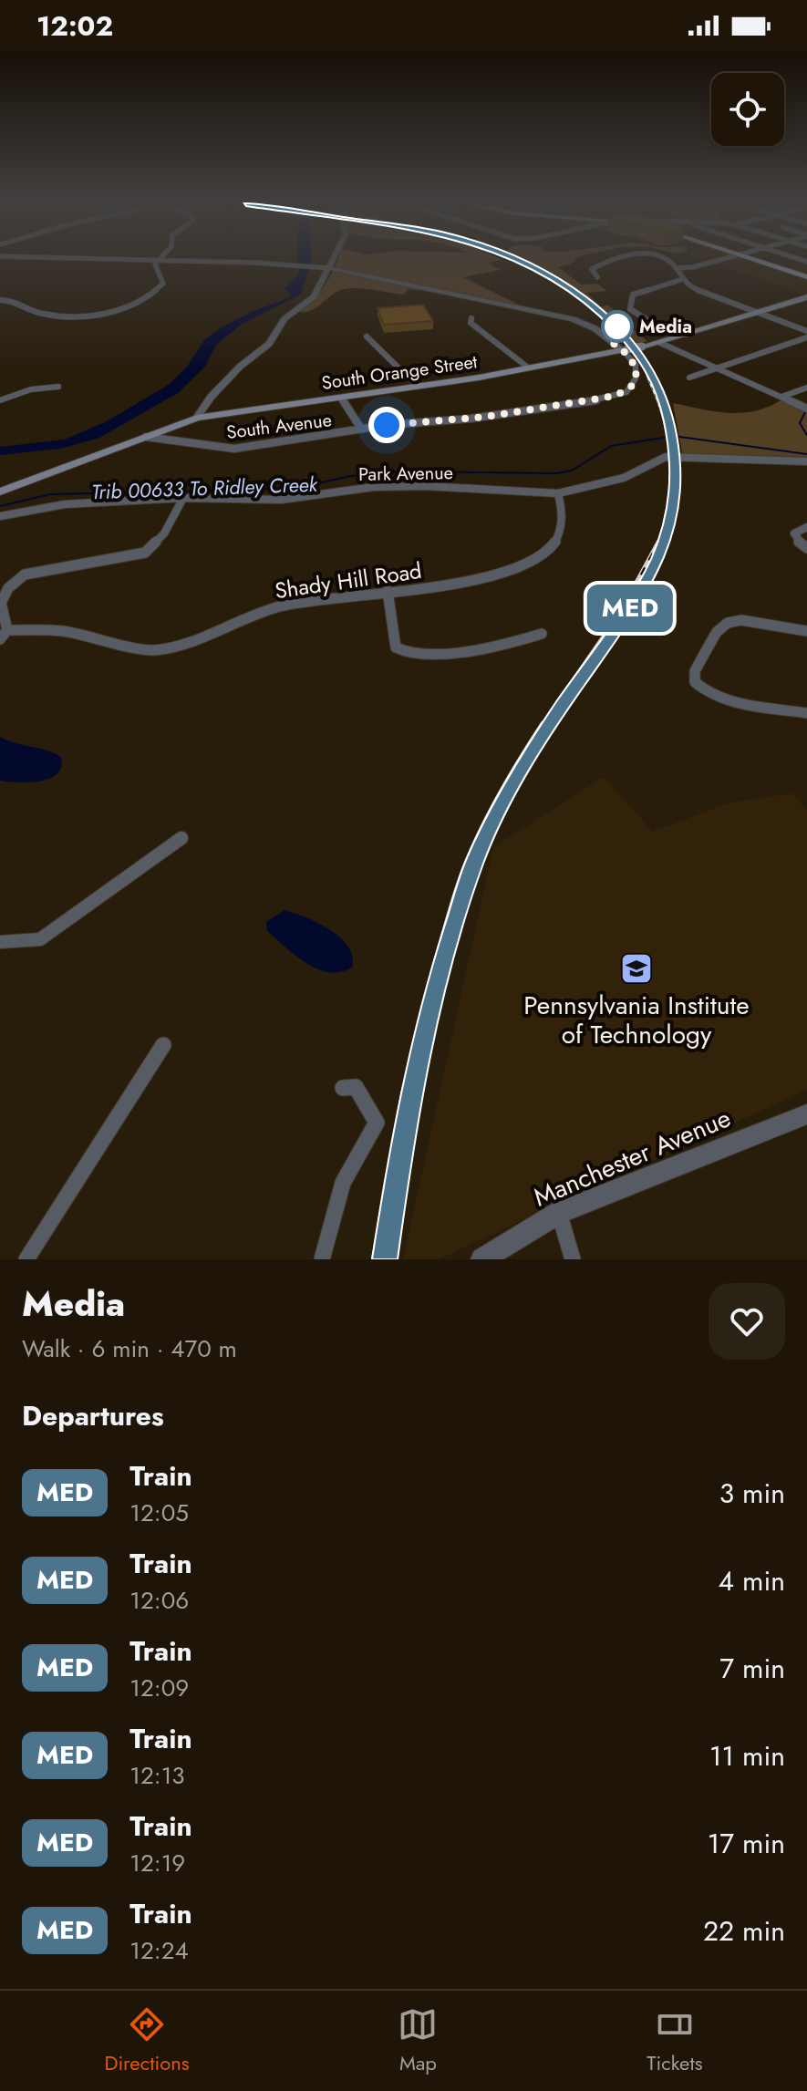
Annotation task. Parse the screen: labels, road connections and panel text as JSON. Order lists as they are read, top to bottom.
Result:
{
  "streets": {
    "main road": ["South Orange Street"],
    "street": [
      "South Avenue",
      "Park Avenue",
      "Shady Hill Road",
      "Manchester Avenue"
    ]
  },
  "crossings": [
    ["South Orange Street", "South Avenue"],
    ["Park Avenue", "Shady Hill Road"]
  ],
  "water": ["Trib 00633 To Ridley Creek"],
  "places": {
    "other": ["Media"],
    "school or university": ["Pennsylvania Institute of Technology"]
  },
  "page": {
    "status": "12:02",
    "on_map": "MED",
    "heading": [
      ["Media", "Walk · 6 min · 470 m"],
      "Departures"
    ],
    "list": [
      {
        "mark": "MED",
        "name": "Train",
        "note": "12:05",
        "value": "3 min"
      },
      {
        "mark": "MED",
        "name": "Train",
        "note": "12:06",
        "value": "4 min"
      },
      {
        "mark": "MED",
        "name": "Train",
        "note": "12:09",
        "value": "7 min"
      },
      {
        "mark": "MED",
        "name": "Train",
        "note": "12:13",
        "value": "11 min"
      },
      {
        "mark": "MED",
        "name": "Train",
        "note": "12:19",
        "value": "17 min"
      },
      {
        "mark": "MED",
        "name": "Train",
        "note": "12:24",
        "value": "22 min"
      }
    ],
    "tabs": ["Directions", "Map", "Tickets"]
  }
}
